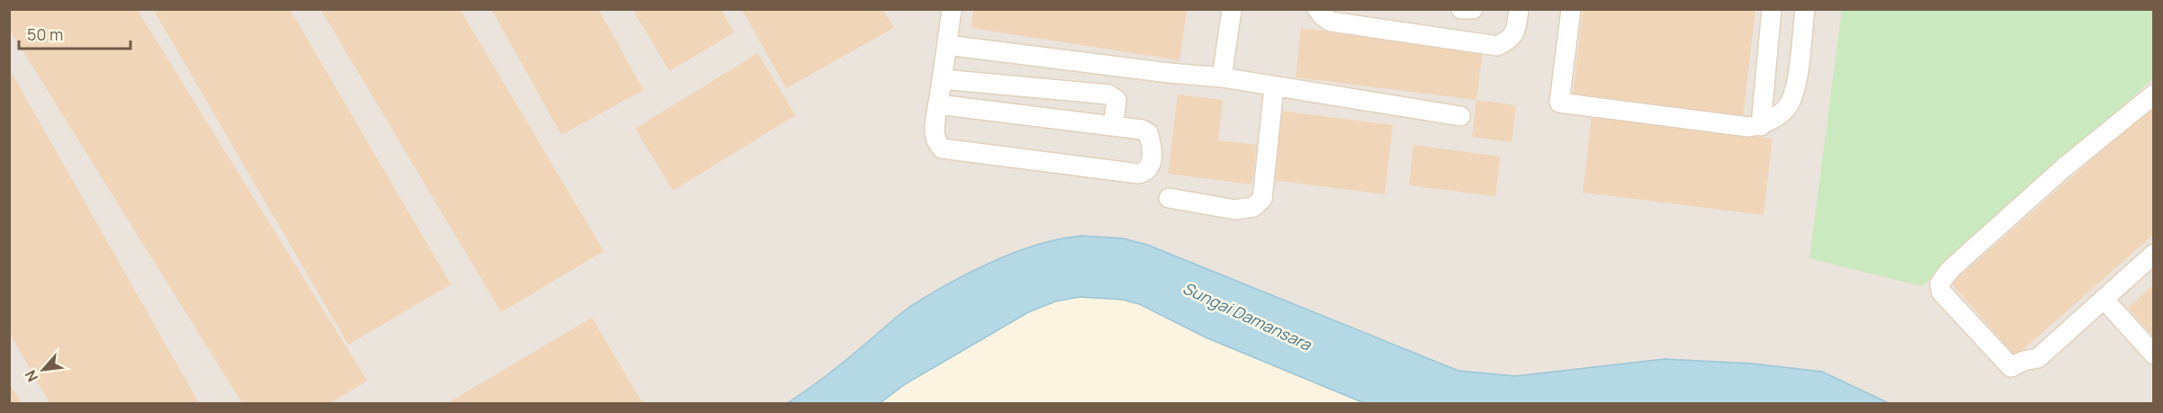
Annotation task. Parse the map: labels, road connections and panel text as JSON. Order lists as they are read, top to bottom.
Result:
{
  "water": ["Sungai Damansara"],
  "scale_bar": "50 m",
  "north": "bottom left"
}
